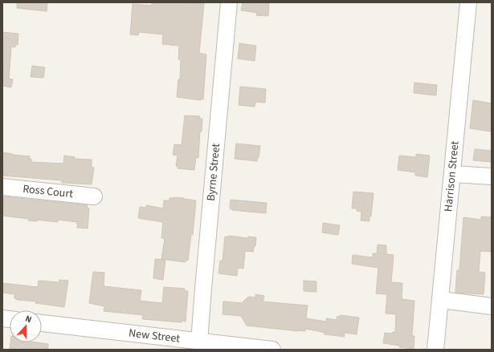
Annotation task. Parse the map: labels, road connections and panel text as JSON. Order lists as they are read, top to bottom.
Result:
{
  "streets": {
    "street": [
      "Byrne Street",
      "Harrison Street",
      "Ross Court",
      "New Street"
    ]
  },
  "crossings": [
    ["Byrne Street", "New Street"]
  ],
  "north": "top"
}
